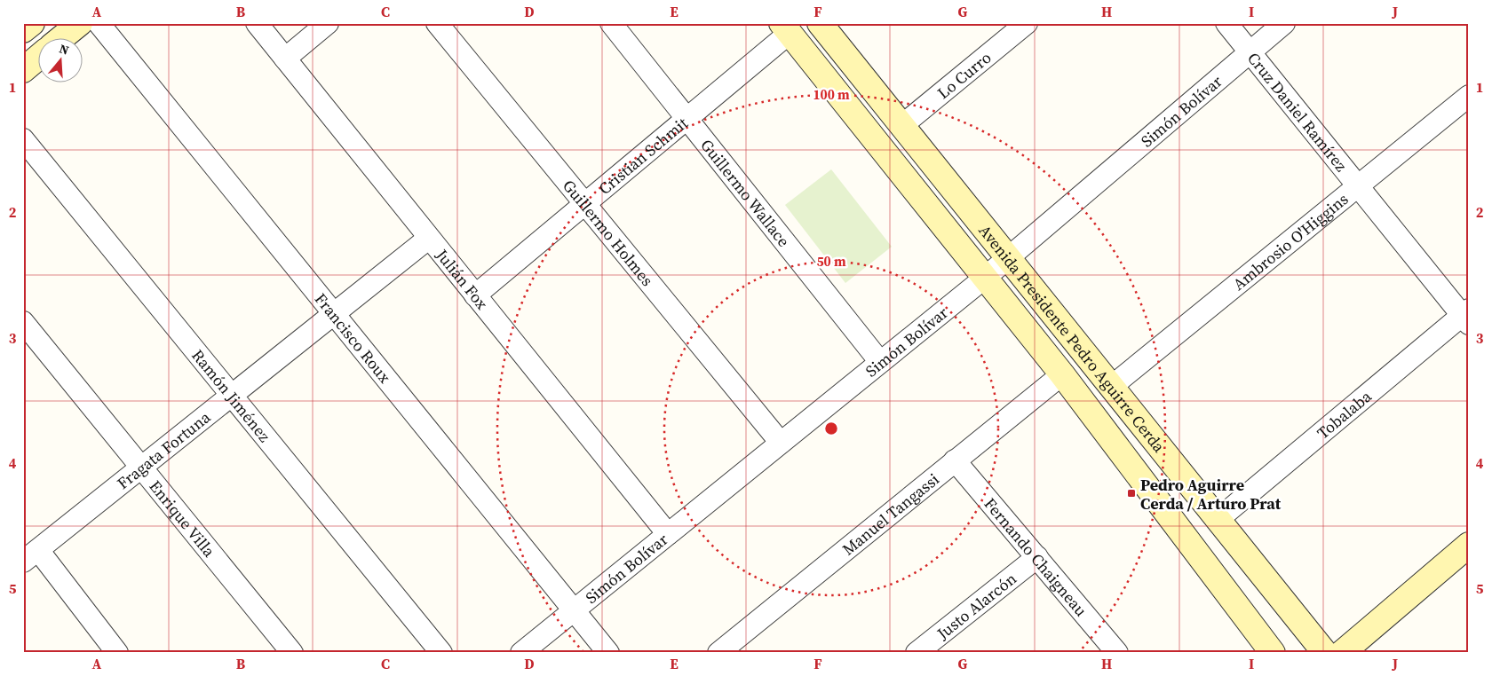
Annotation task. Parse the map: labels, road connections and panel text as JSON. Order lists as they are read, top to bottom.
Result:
{
  "streets": {
    "main road": ["Avenida Presidente Pedro Aguirre Cerda"],
    "street": [
      "Lo Curro",
      "Simón Bolívar",
      "Cruz Daniel Ramírez",
      "Cristian Schmit",
      "Guillermo Wallace",
      "Guillermo Holmes",
      "Ambrosio O'Higgins",
      "Julián Fox",
      "Francisco Roux",
      "Ramón Jiménez",
      "Tobalaba",
      "Fragata Fortuna",
      "Manuel Tangassi",
      "Enrique Villa",
      "Fernando Chaigneau",
      "Justo Alarcón"
    ]
  },
  "crossings": [
    ["Lo Curro", "Avenida Presidente Pedro Aguirre Cerda"],
    ["Simón Bolívar", "Cruz Daniel Ramírez"],
    ["Simón Bolívar", "Guillermo Wallace"],
    ["Simón Bolívar", "Guillermo Holmes"],
    ["Simón Bolívar", "Julián Fox"],
    ["Simón Bolívar", "Avenida Presidente Pedro Aguirre Cerda"],
    ["Simón Bolívar", "Francisco Roux"],
    ["Cruz Daniel Ramírez", "Ambrosio O'Higgins"],
    ["Cruz Daniel Ramírez", "Tobalaba"],
    ["Cristian Schmit", "Guillermo Wallace"],
    ["Cristian Schmit", "Guillermo Holmes"],
    ["Cristian Schmit", "Julián Fox"],
    ["Cristian Schmit", "Avenida Presidente Pedro Aguirre Cerda"],
    ["Ambrosio O'Higgins", "Avenida Presidente Pedro Aguirre Cerda"],
    ["Julián Fox", "Fragata Fortuna"],
    ["Avenida Presidente Pedro Aguirre Cerda", "Tobalaba"],
    ["Avenida Presidente Pedro Aguirre Cerda", "Manuel Tangassi"],
    ["Francisco Roux", "Fragata Fortuna"],
    ["Ramón Jiménez", "Fragata Fortuna"],
    ["Fragata Fortuna", "Enrique Villa"],
    ["Manuel Tangassi", "Fernando Chaigneau"],
    ["Fernando Chaigneau", "Justo Alarcón"]
  ],
  "places": {
    "transit": ["Pedro Aguirre Cerda / Arturo Prat"]
  },
  "north": "top",
  "grid": {
    "columns": [
      "A",
      "B",
      "C",
      "D",
      "E",
      "F",
      "G",
      "H",
      "I",
      "J"
    ],
    "rows": [
      "1",
      "2",
      "3",
      "4",
      "5"
    ]
  },
  "rings": ["100 m", "50 m"]
}
